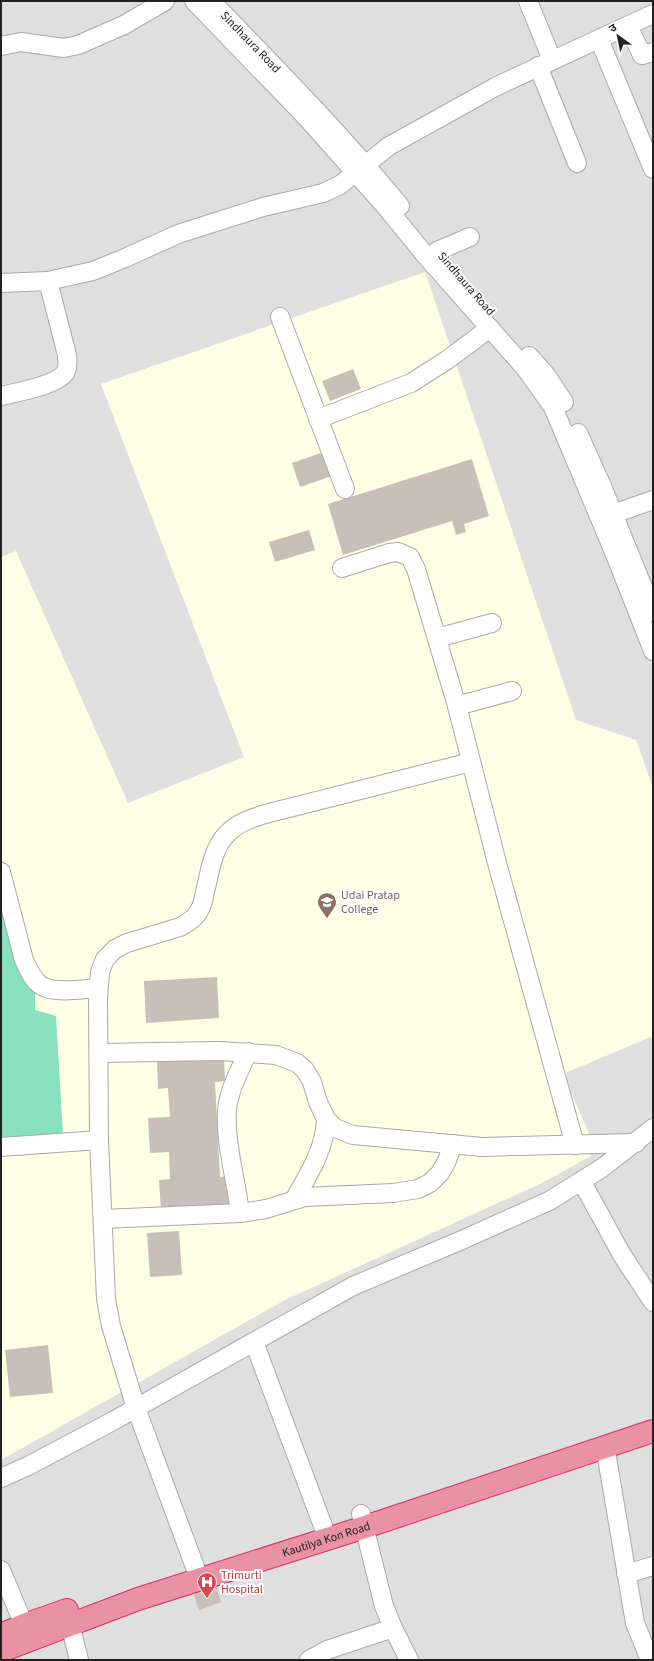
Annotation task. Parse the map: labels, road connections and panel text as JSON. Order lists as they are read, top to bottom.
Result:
{
  "streets": {
    "highway": ["Kautilya Kon Road"],
    "street": ["Sindhaura Road"]
  },
  "places": {
    "school or university": ["Udai Pratap College"],
    "hospital": ["Trimurti Hospital"]
  },
  "north": "top left"
}
